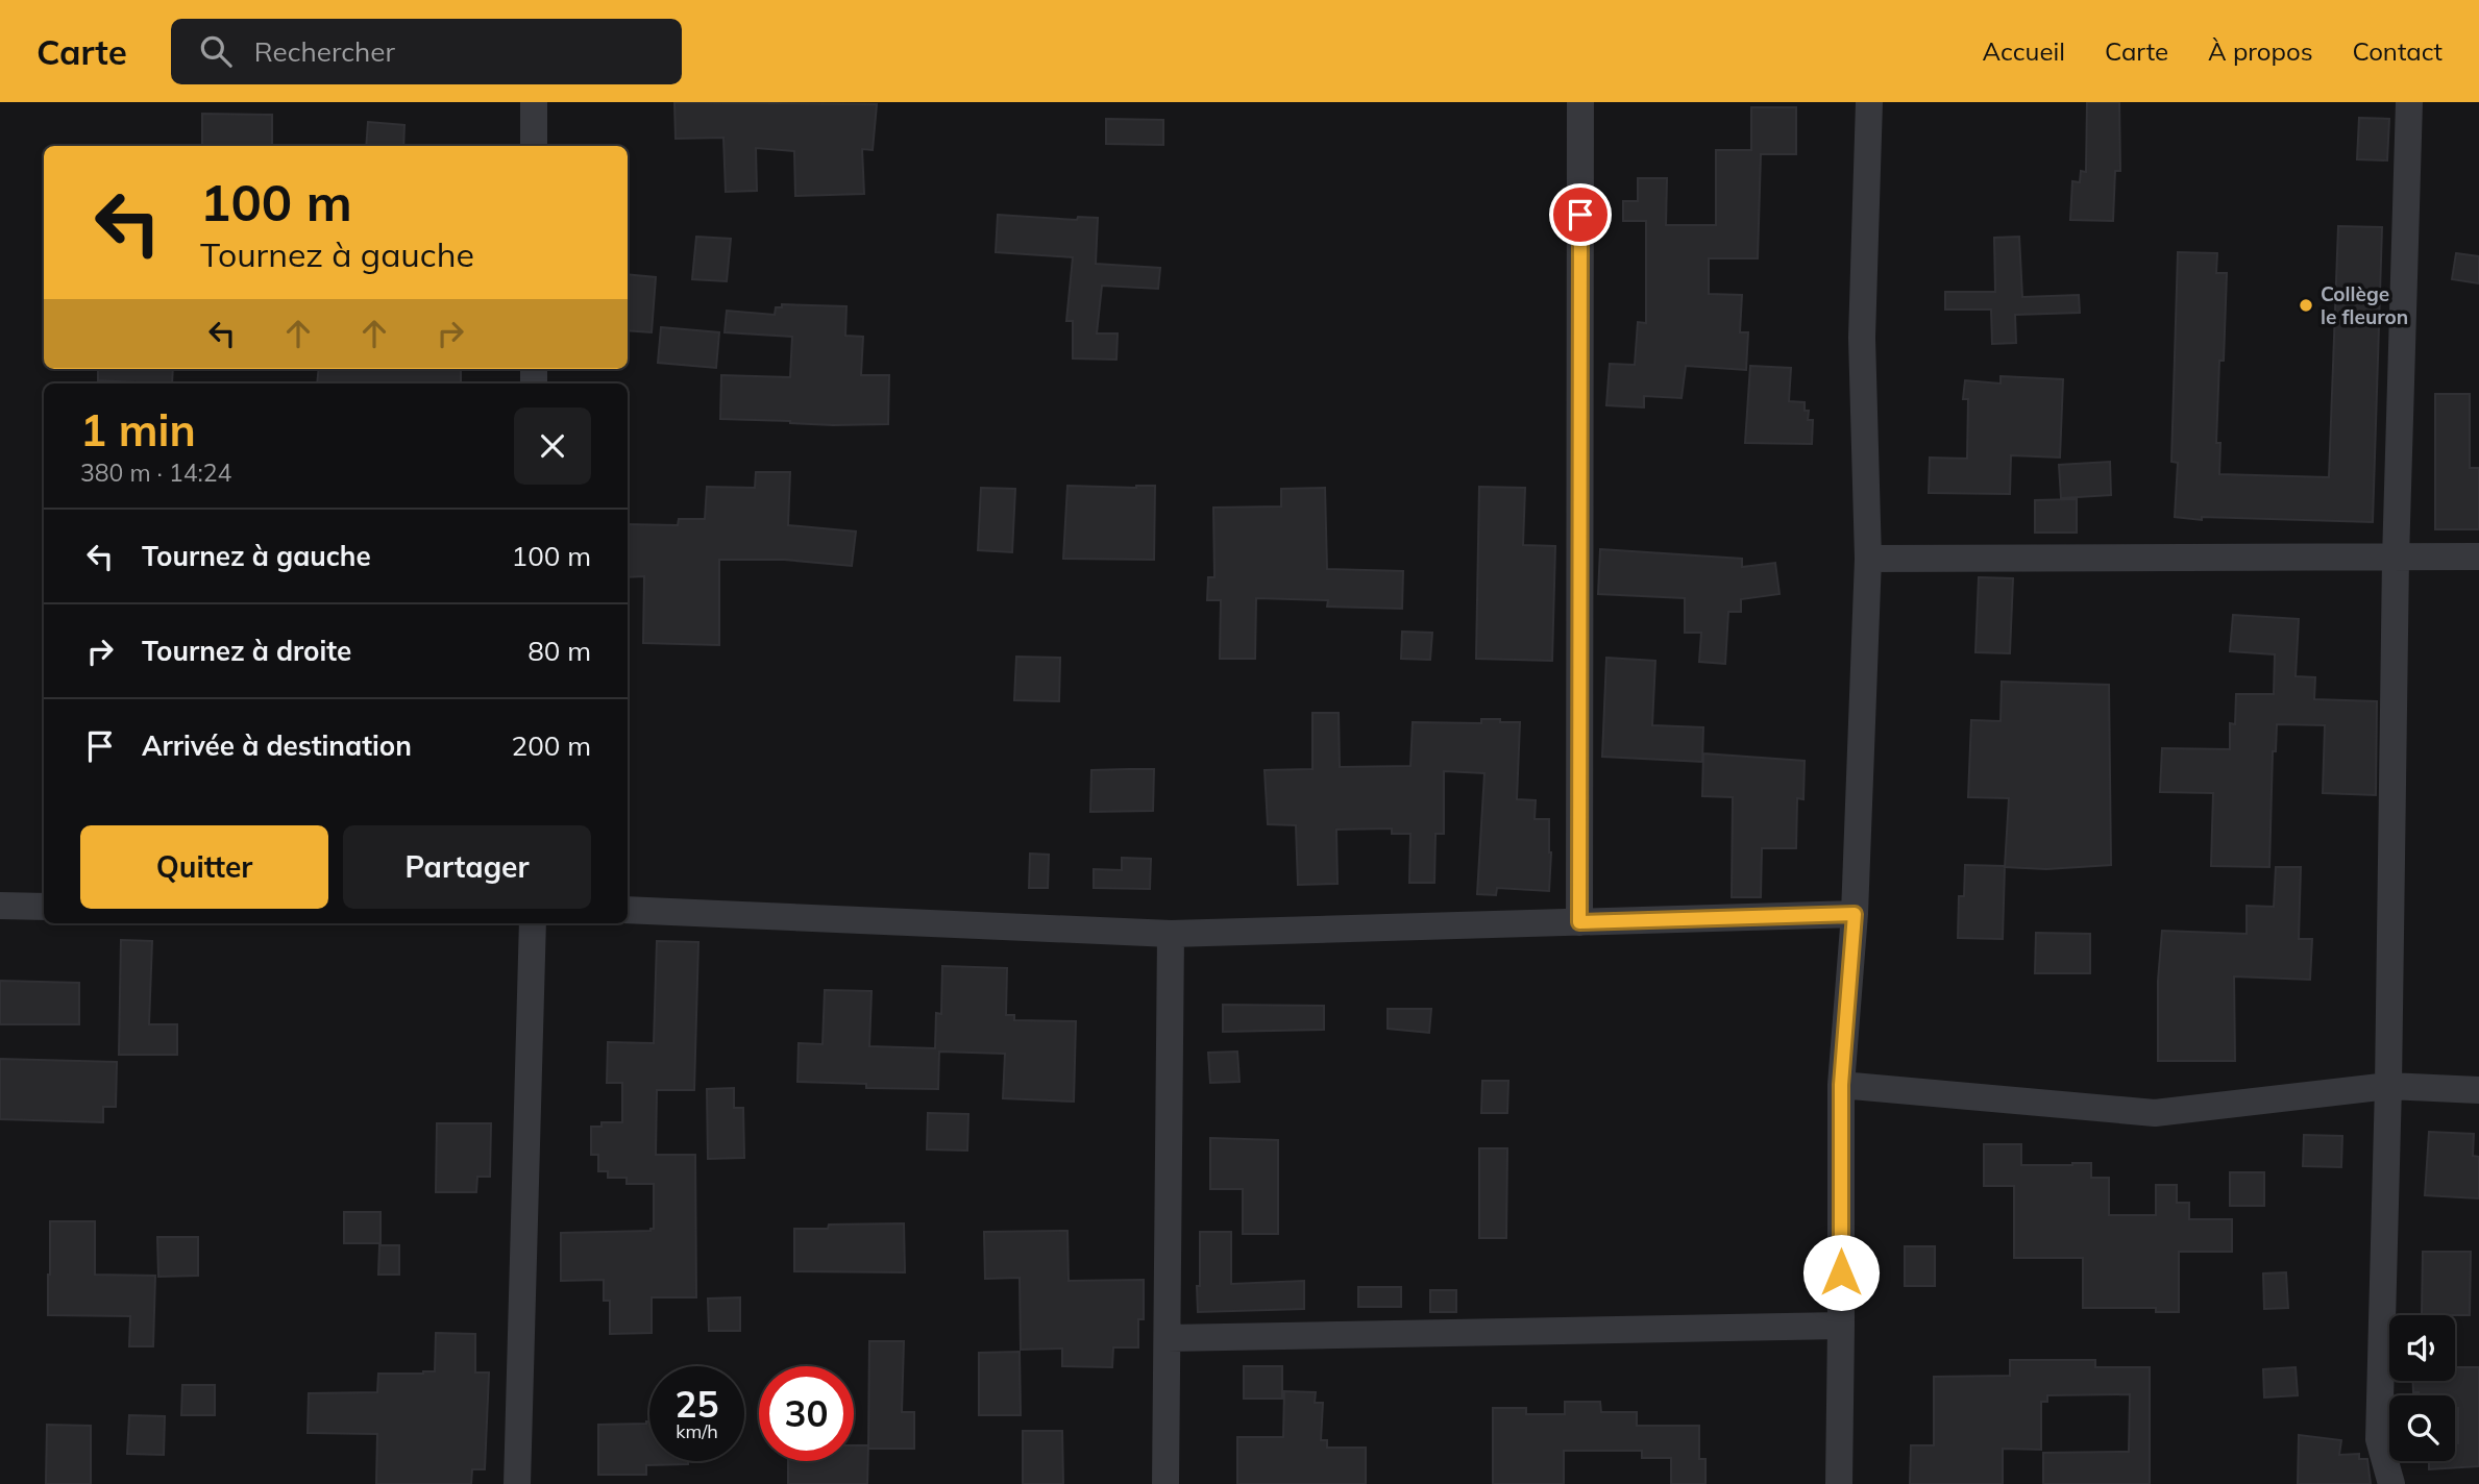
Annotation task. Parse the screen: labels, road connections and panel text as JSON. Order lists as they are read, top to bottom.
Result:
{
  "places": ["Collège le fleuron"],
  "page": {
    "header": "Carte",
    "search": "Rechercher",
    "nav": [
      "Accueil",
      "Carte",
      "À propos",
      "Contact"
    ],
    "turn": ["100 m", "Tournez à gauche"],
    "heading": ["1 min", "380 m · 14:24"],
    "list": [
      {
        "name": "Tournez à gauche",
        "value": "100 m"
      },
      {
        "name": "Tournez à droite",
        "value": "80 m"
      },
      {
        "name": "Arrivée à destination",
        "value": "200 m"
      }
    ],
    "buttons": ["Quitter", "Partager"],
    "speed": "25 km/h",
    "limit": "30"
  }
}
